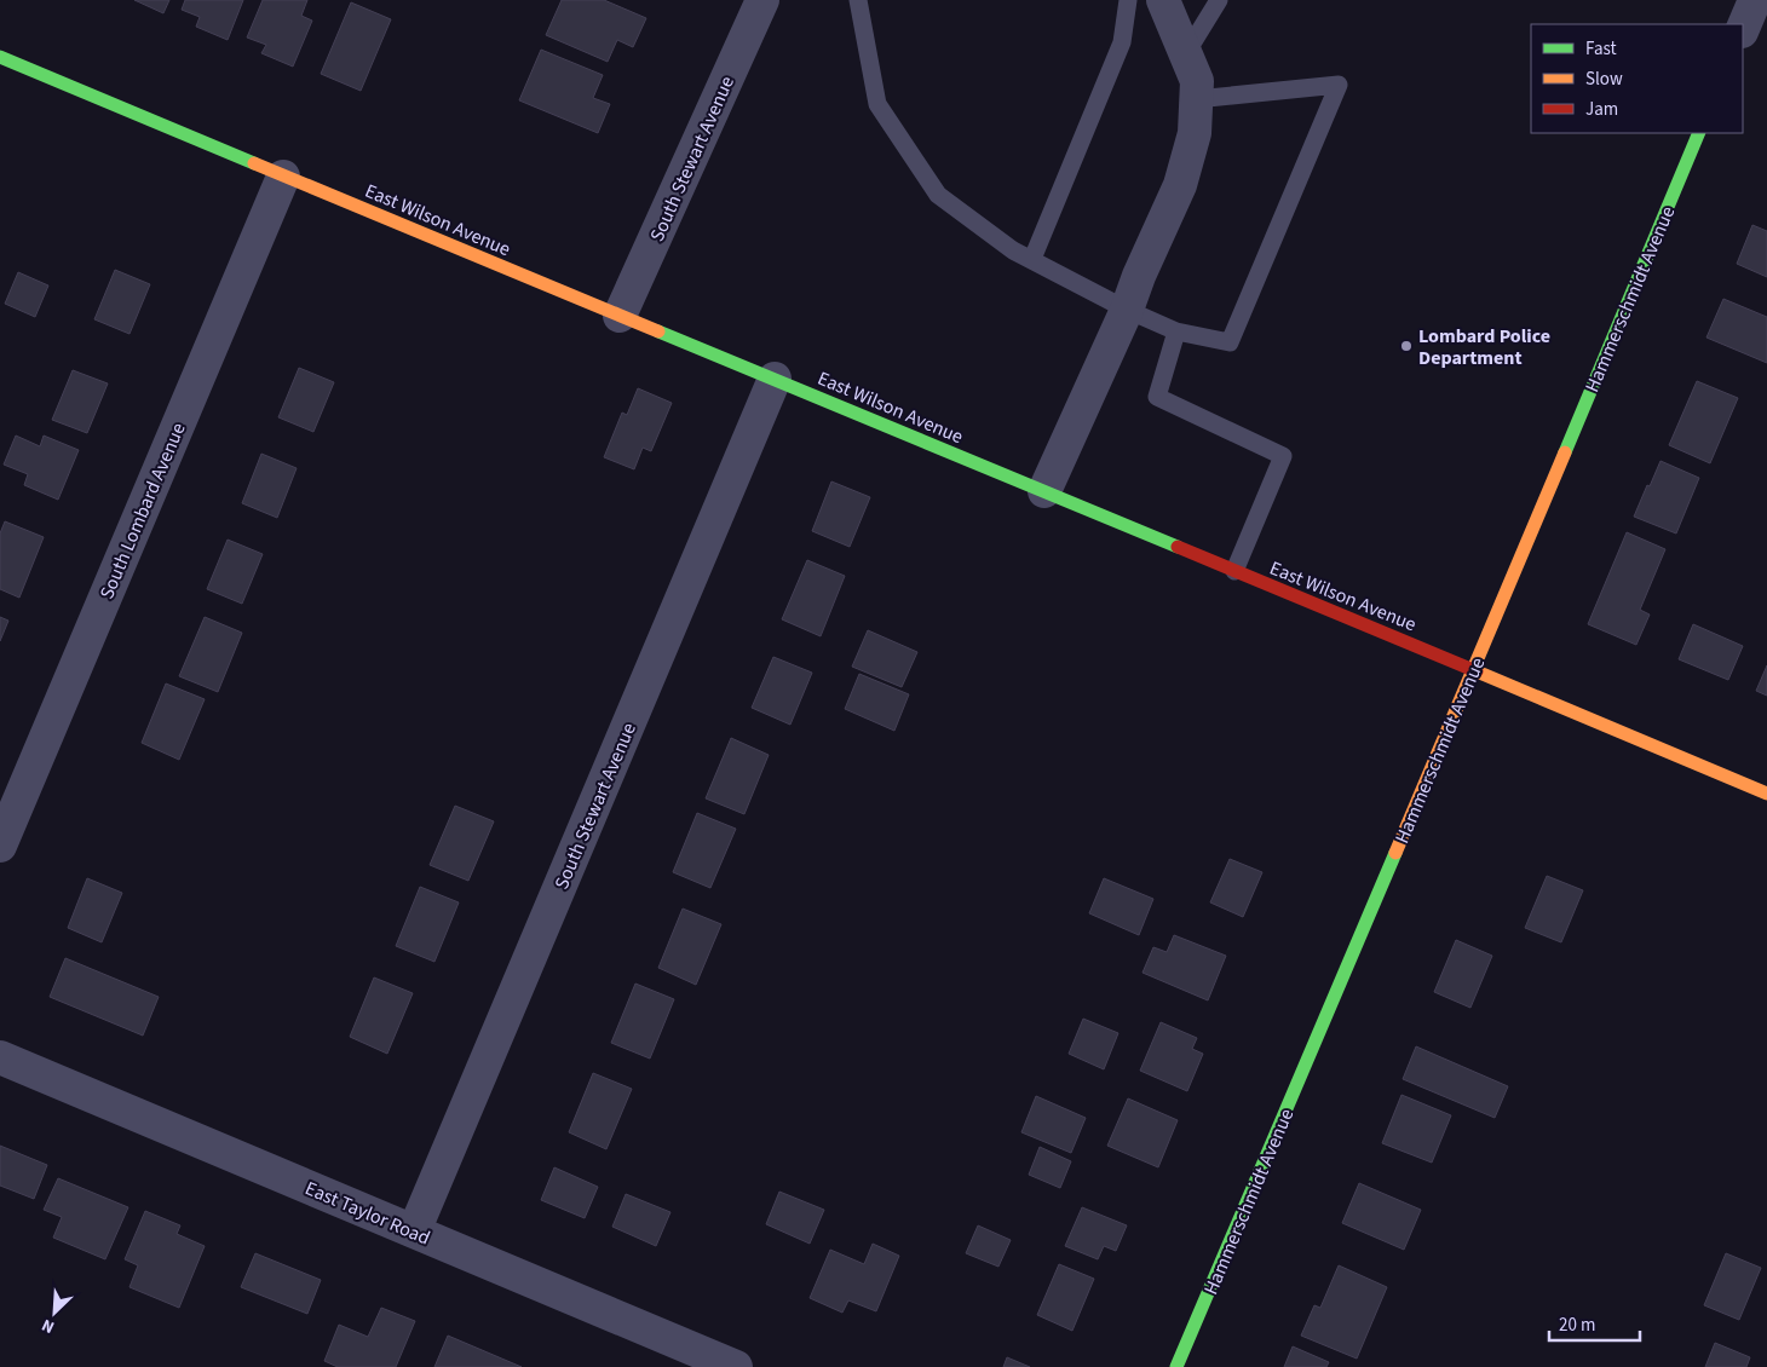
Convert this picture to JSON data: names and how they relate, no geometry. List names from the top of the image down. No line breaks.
{"streets":{"street":["South Stewart Avenue","East Wilson Avenue","Hammerschmidt Avenue","South Lombard Avenue","East Taylor Road"]},"crossings":[["South Stewart Avenue","East Wilson Avenue"],["South Stewart Avenue","East Taylor Road"],["East Wilson Avenue","Hammerschmidt Avenue"],["East Wilson Avenue","South Lombard Avenue"]],"places":["Lombard Police Department"],"legend":["Fast","Slow","Jam"],"scale_bar":"20 m","north":"bottom left"}
